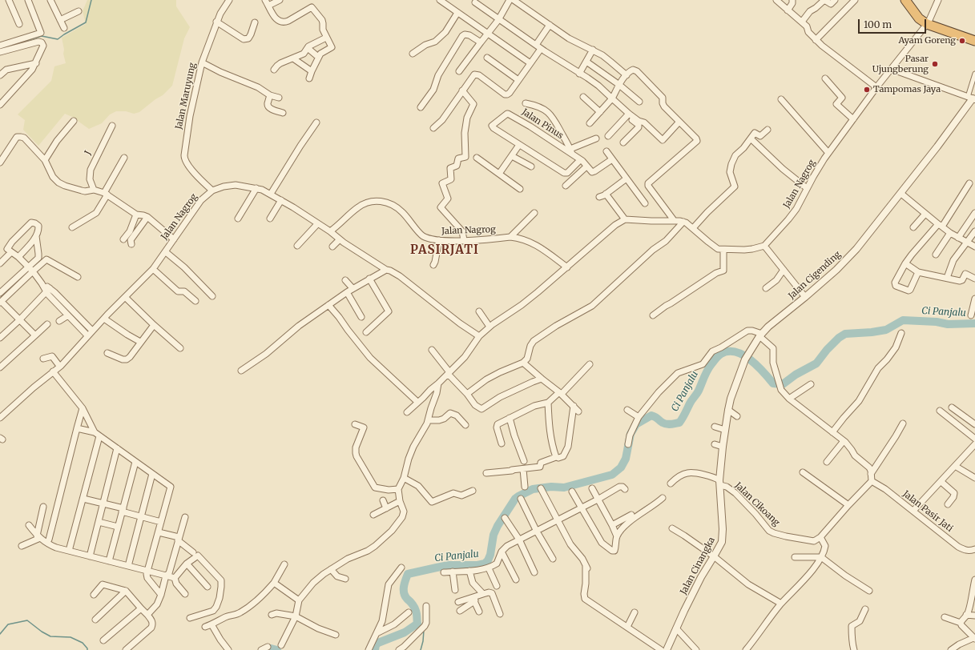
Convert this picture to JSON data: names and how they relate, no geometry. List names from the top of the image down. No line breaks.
{"streets":{"street":["Jalan Maruyung","Jalan Pinus","J","Jalan Nagrog","Jalan Cigending","Jalan Cikoang","Jalan Pasir Jati","Jalan Cinangka"]},"crossings":[["Jalan Maruyung","Jalan Nagrog"],["Jalan Cigending","Jalan Cikoang"],["Jalan Cigending","Jalan Cinangka"],["Jalan Cikoang","Jalan Cinangka"]],"districts":["PASIRJATI"],"water":["Ci Panjalu"],"places":["Ayam Goreng","Pasar Ujungberung","Tampomas Jaya"],"scale_bar":"100 m"}
